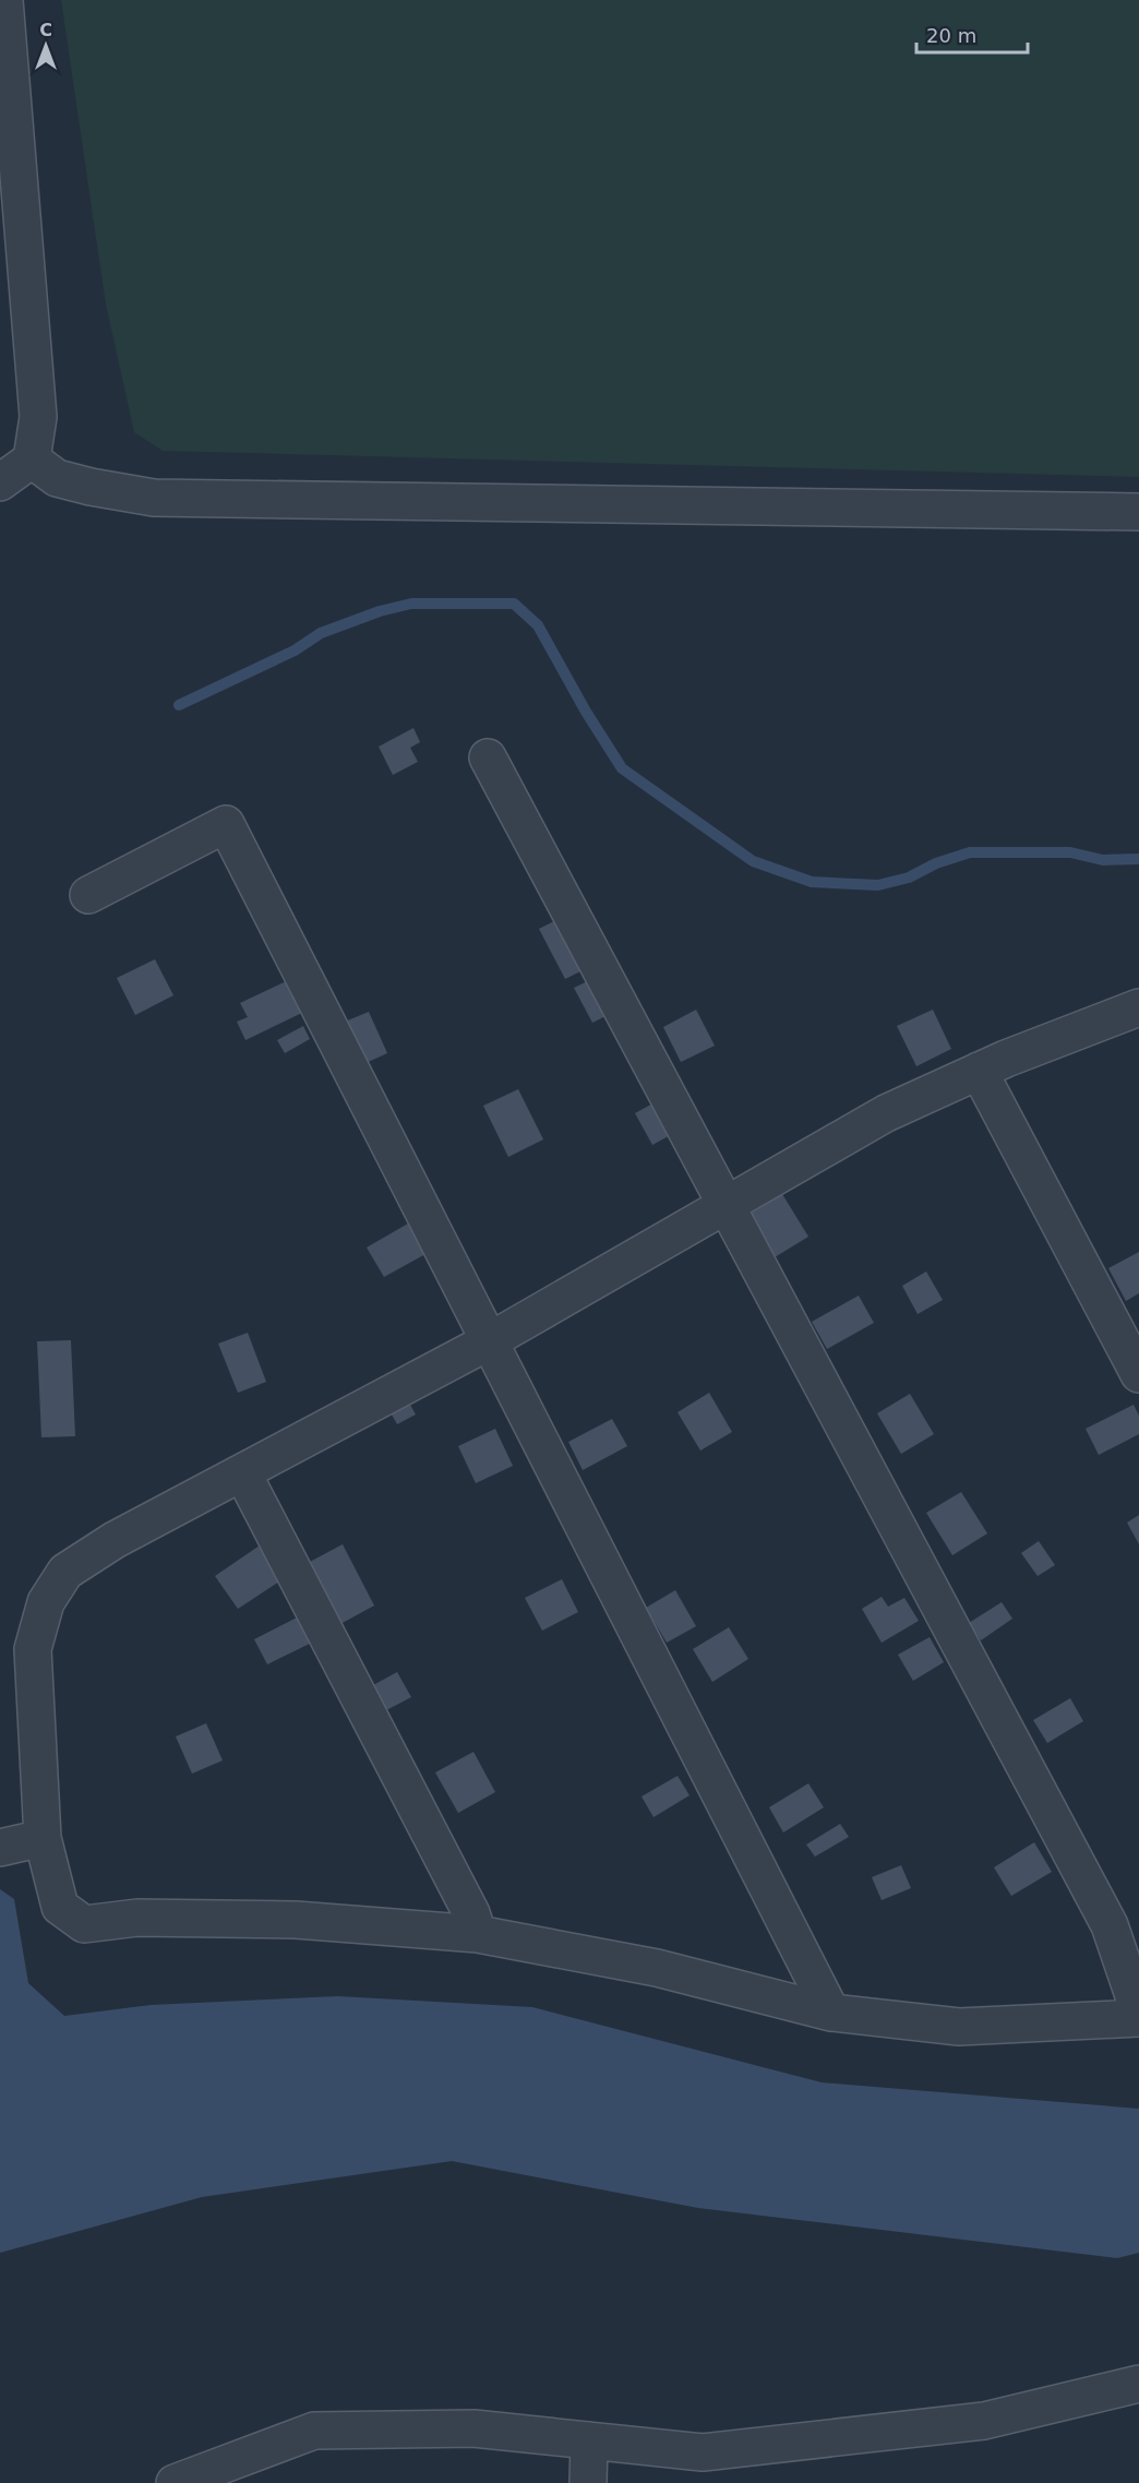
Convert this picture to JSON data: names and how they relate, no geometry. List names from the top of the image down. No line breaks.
{"scale_bar":"20 m","north":"top"}
